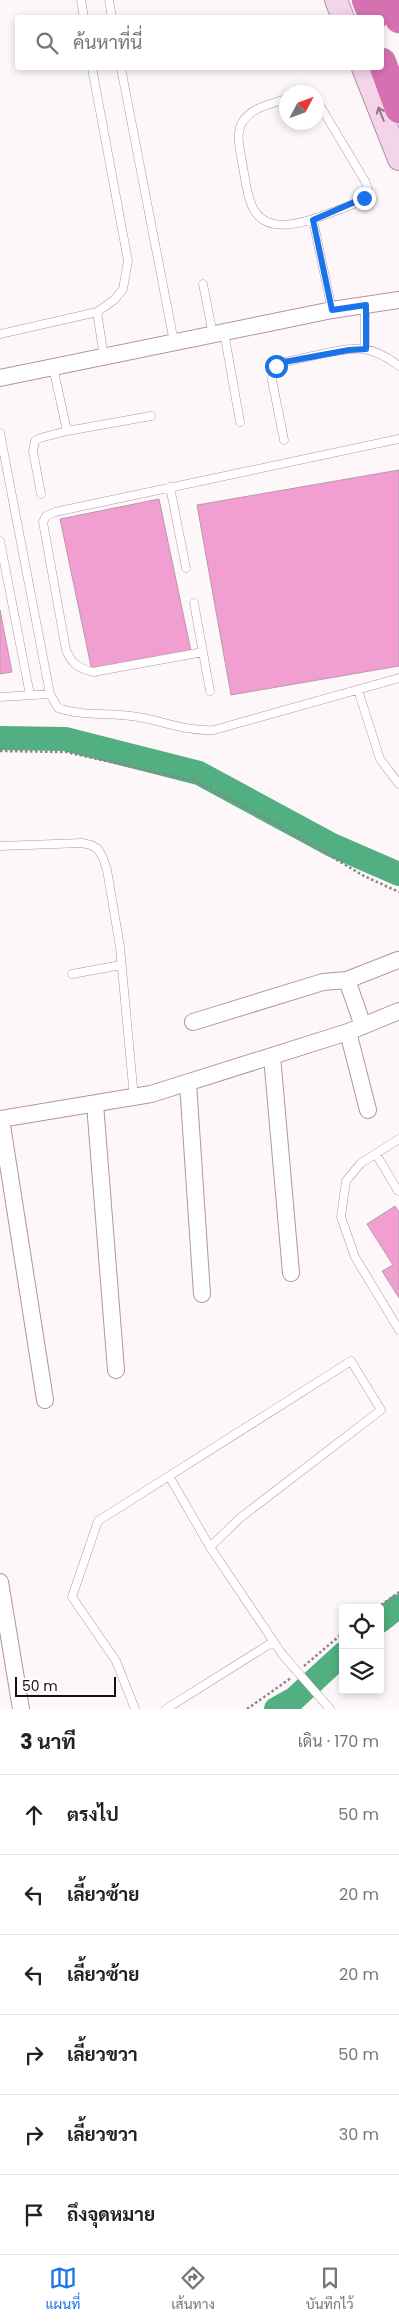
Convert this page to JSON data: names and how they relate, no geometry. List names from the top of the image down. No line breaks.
{"scale_bar":"50 m","north":"top right","page":{"search":"ค้นหาที่นี่","scale":"50 m","heading":["3 นาที","เดิน · 170 m"],"list":[["ตรงไป","50 m"],["เลี้ยวซ้าย","20 m"],["เลี้ยวซ้าย","20 m"],["เลี้ยวขวา","50 m"],["เลี้ยวขวา","30 m"],"ถึงจุดหมาย"],"nav":["แผนที่","เส้นทาง","บันทึกไว้"]}}
